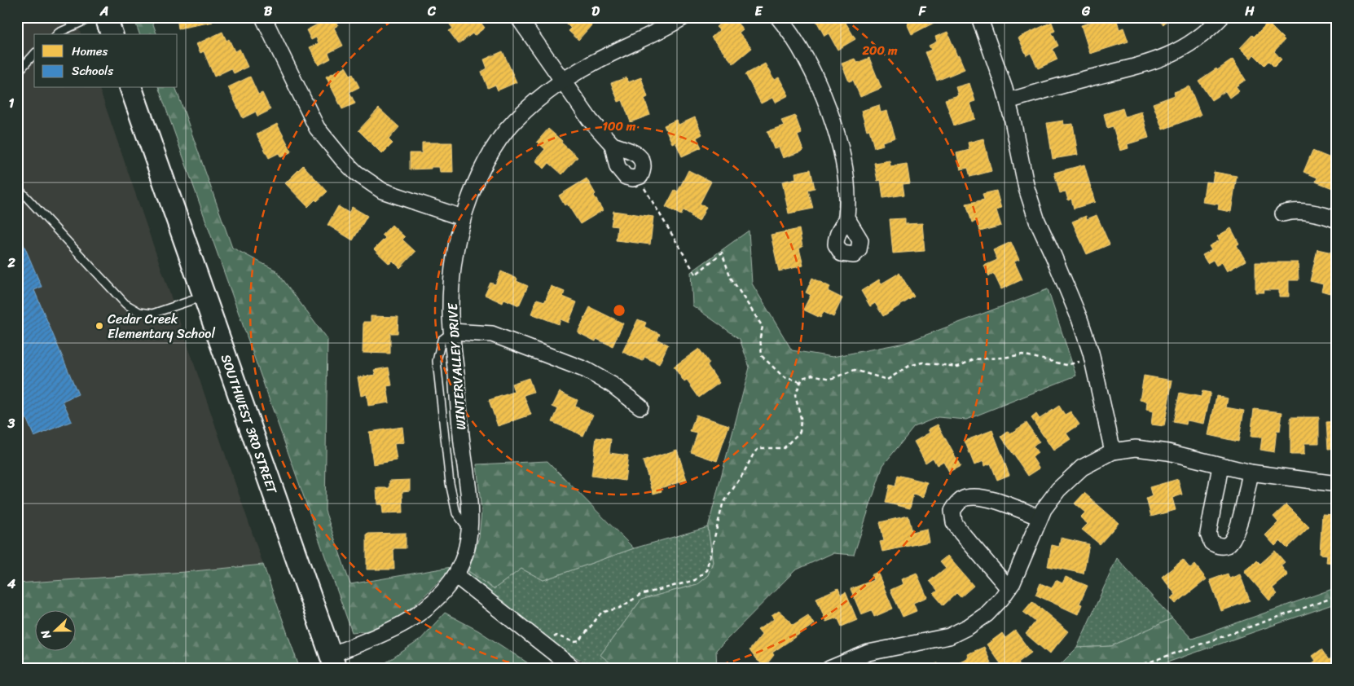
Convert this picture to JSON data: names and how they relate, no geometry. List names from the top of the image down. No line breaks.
{"streets":{"main road":["SOUTHWEST 3RD STREET"],"street":["WINTERVALLEY DRIVE"]},"crossings":[["WINTERVALLEY DRIVE","SOUTHWEST 3RD STREET"]],"places":["Cedar Creek Elementary School"],"legend":["Homes","Schools"],"north":"left","grid":{"columns":["A","B","C","D","E","F","G","H"],"rows":["1","2","3","4"]},"rings":["200 m","100 m"]}
